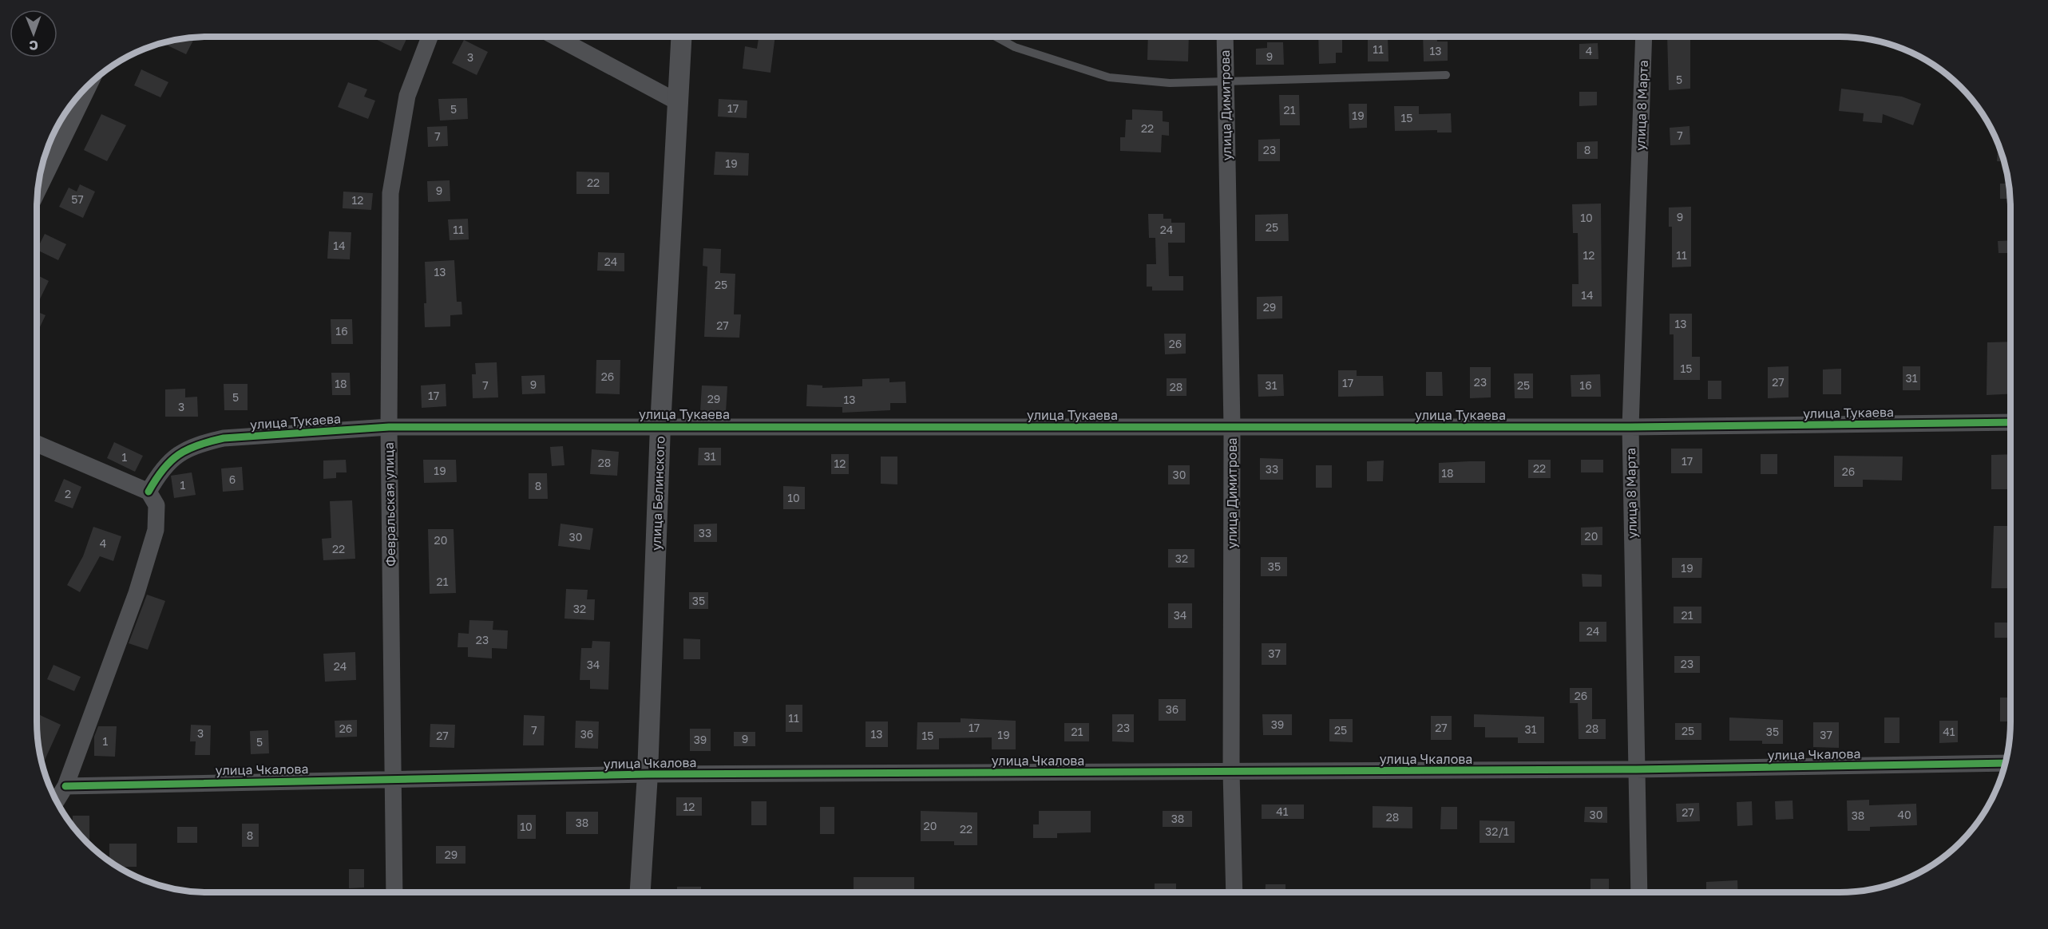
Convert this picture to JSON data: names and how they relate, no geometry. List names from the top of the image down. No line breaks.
{"streets":{"street":["улица Димитрова","улица 8 Марта","улица Тукаева","улица Белинского","Февральская улица","улица Чкалова"]},"crossings":[["улица Димитрова","улица Тукаева"],["улица Димитрова","улица Чкалова"],["улица 8 Марта","улица Тукаева"],["улица 8 Марта","улица Чкалова"],["улица Тукаева","улица Белинского"],["улица Тукаева","Февральская улица"],["улица Белинского","улица Чкалова"],["Февральская улица","улица Чкалова"]],"house_numbers":["11","13","4","9","3","5","17","5","21","19","15","22","7","7","23","8","19","22","9","57","12","9","10","25","11","24","14","12","11","24","13","25","14","29","13","27","16","26","15","26","31","23","27","17","18","9","7","31","25","16","28","17","5","29","13","3","31","1","17","28","12","22","33","19","26","18","30","6","1","8","2","10","33","20","30","20","4","22","32","35","19","21","35","32","34","21","24","23","37","23","34","24","26","36","11","39","17","23","27","26","28","31","7","25","25","21","35","41","3","36","13","19","37","27","15","9","39","1","5","12","41","27","30","40","38","28","38","38","20","10","22","32/1","8","29"],"north":"bottom"}
